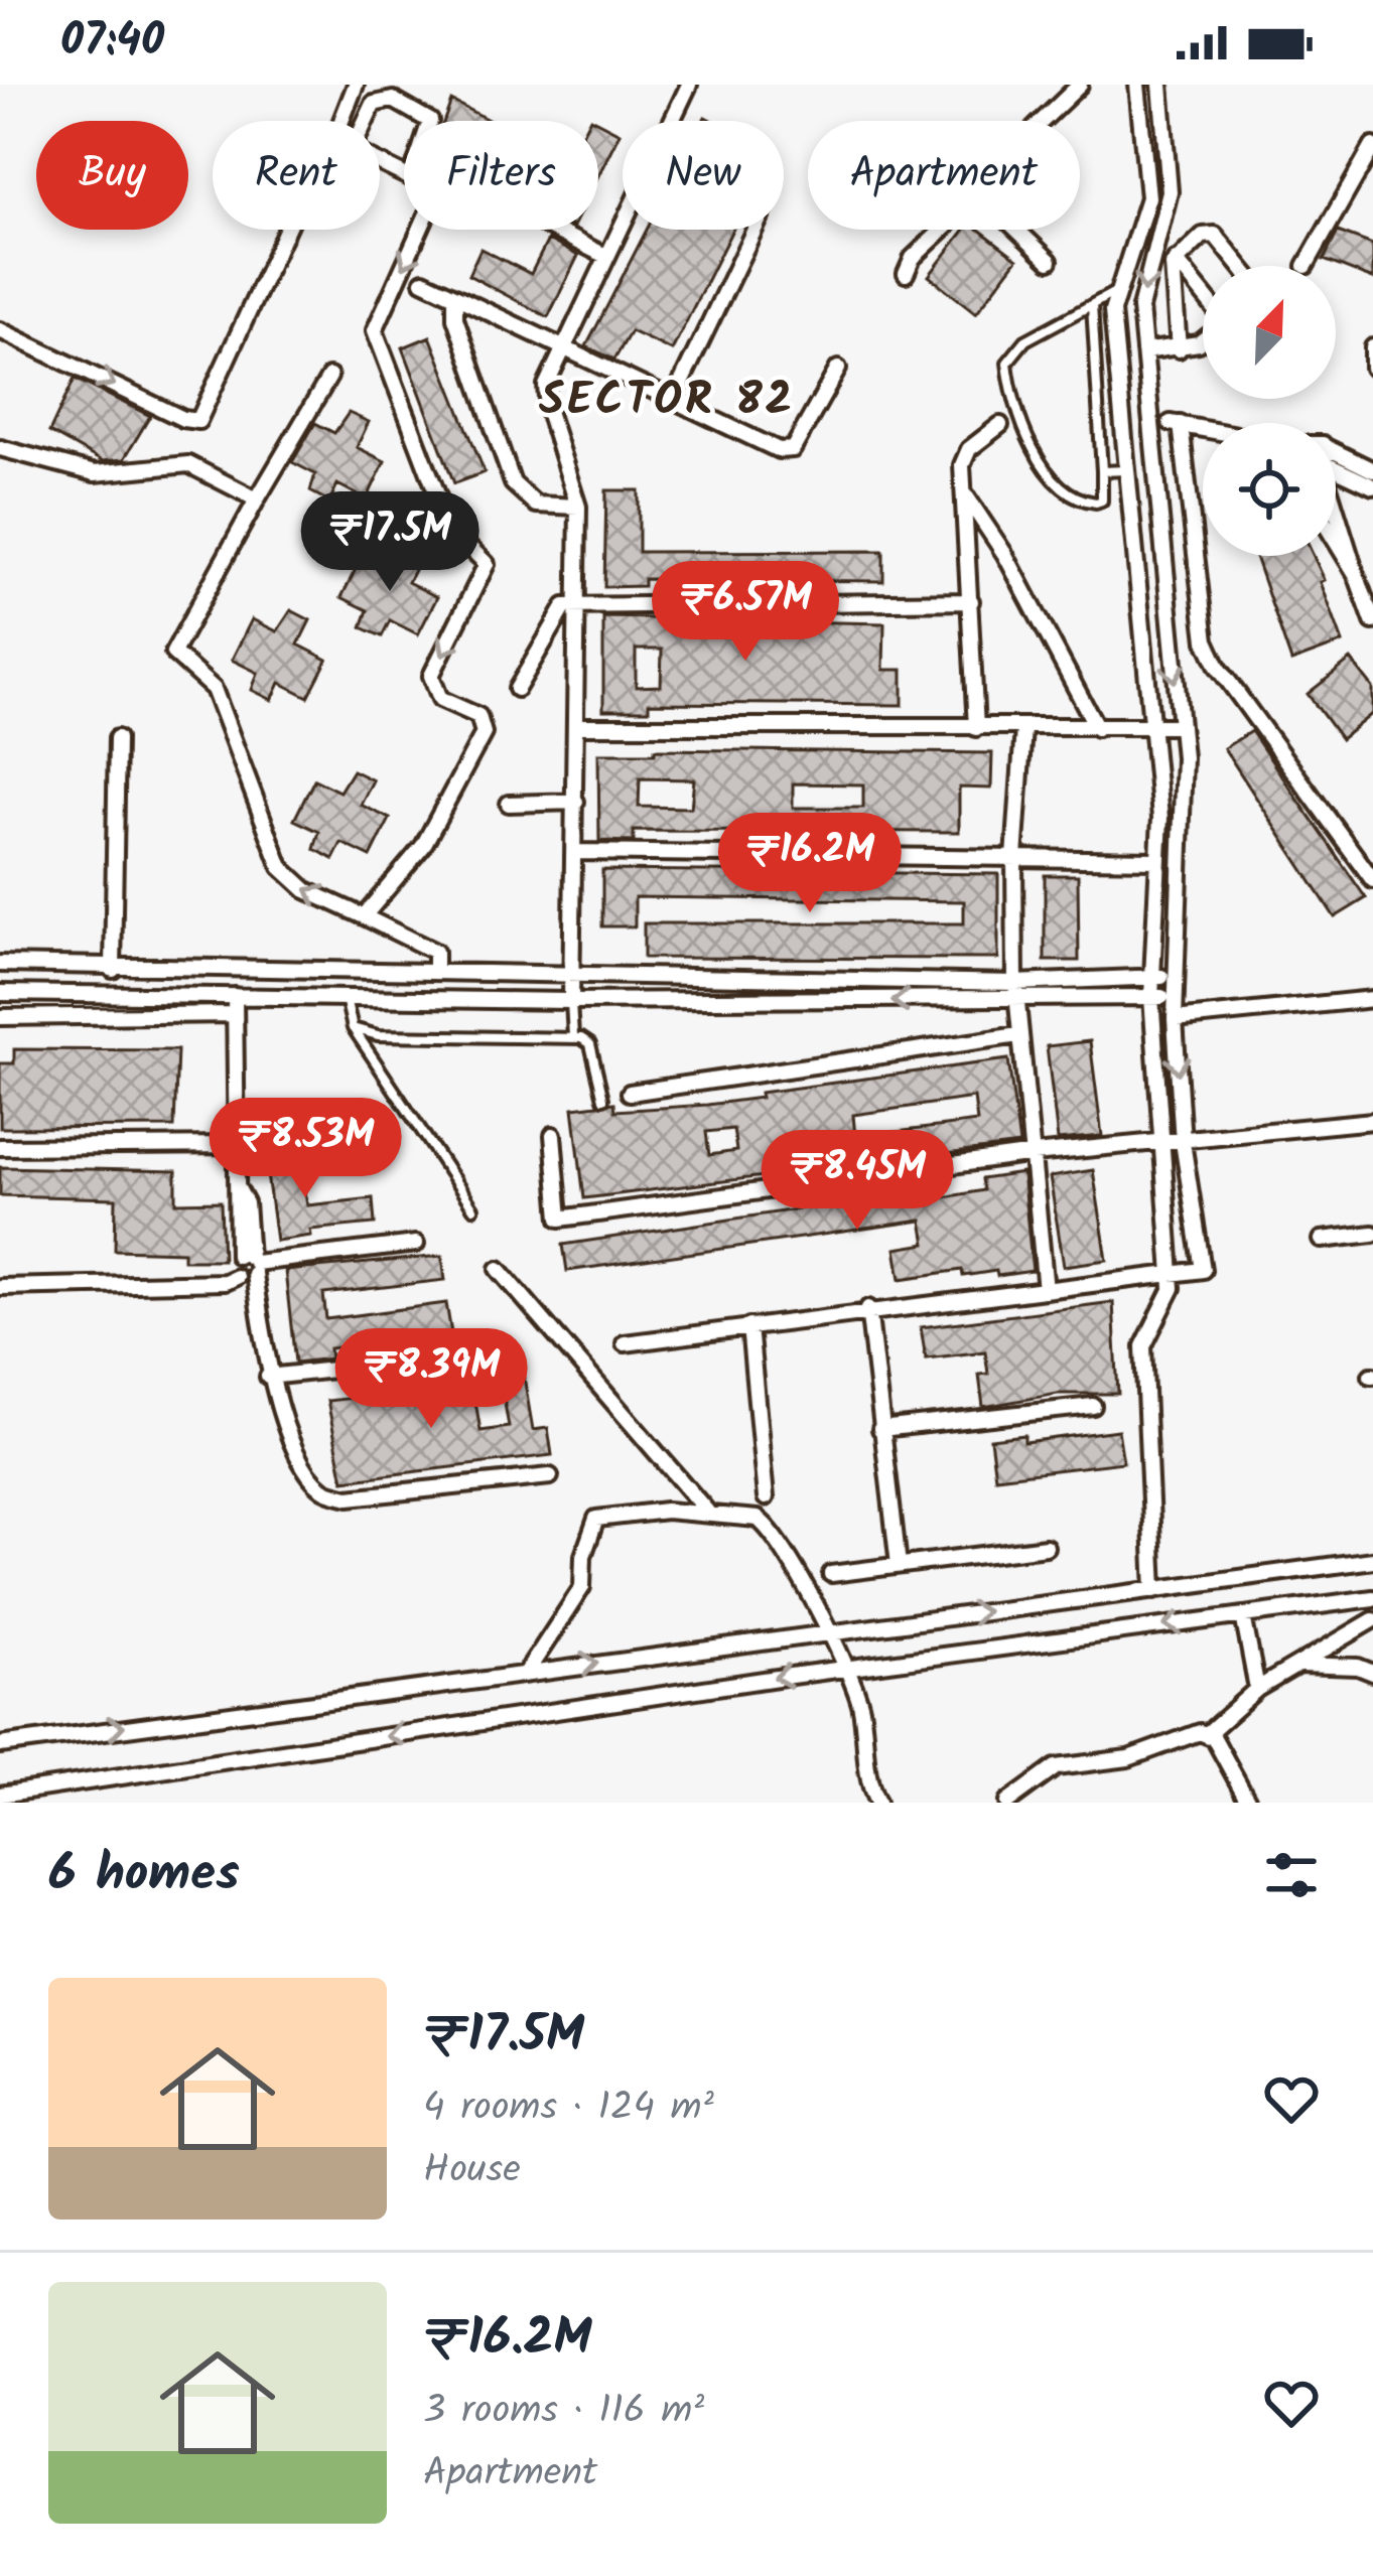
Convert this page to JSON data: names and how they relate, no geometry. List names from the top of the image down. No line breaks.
{"districts":["SECTOR 82"],"north":"top right","page":{"status":"07:40","chip":["Buy","Rent","Filters","New","Apartment"],"price":["₹17.5M","₹6.57M","₹16.2M","₹8.53M","₹8.45M","₹8.39M"],"heading":"6 homes","list":[{"name":"₹17.5M","note":"4 rooms · 124 m² · House"},{"name":"₹16.2M","note":"3 rooms · 116 m² · Apartment"}]}}
